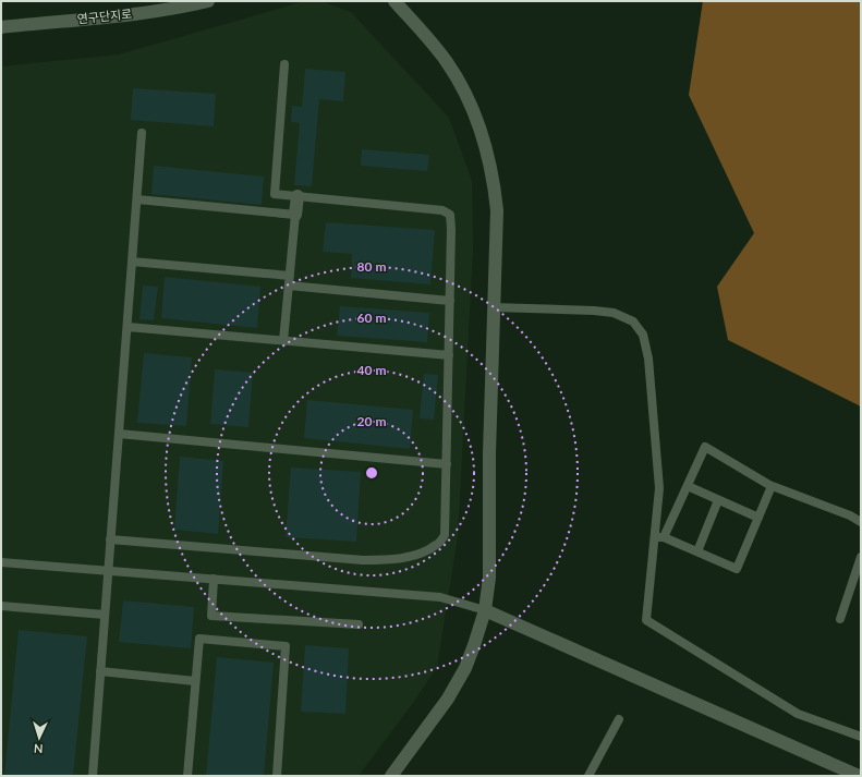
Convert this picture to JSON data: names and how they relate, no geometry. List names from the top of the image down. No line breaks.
{"streets":{"street":["연구단지로"]},"north":"bottom","rings":["80 m","60 m","40 m","20 m"]}
